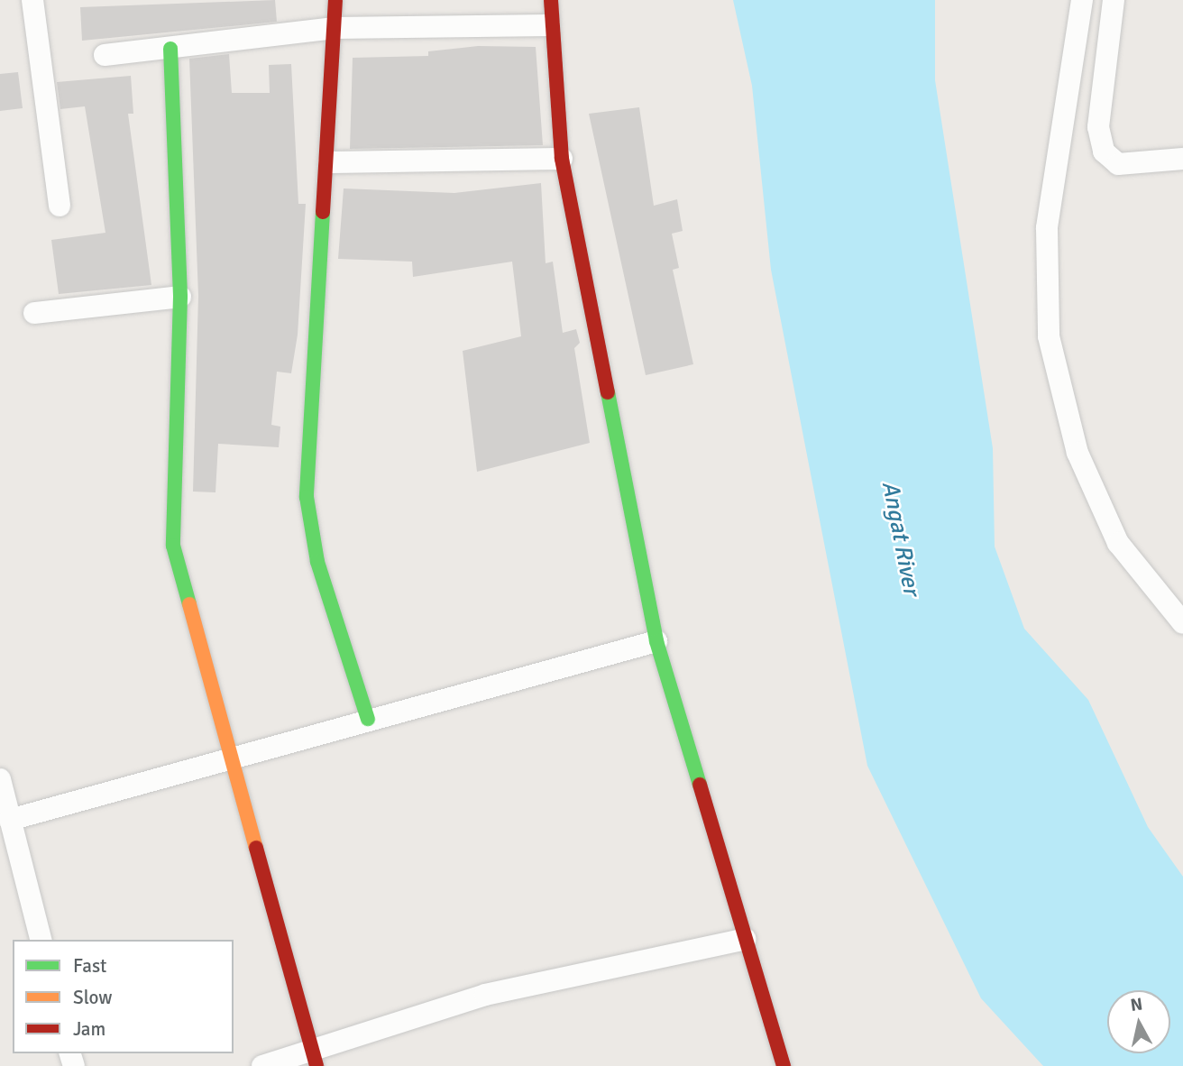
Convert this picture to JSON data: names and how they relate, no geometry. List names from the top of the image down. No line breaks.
{"water":["Angat River"],"legend":["Fast","Slow","Jam"],"north":"top"}
